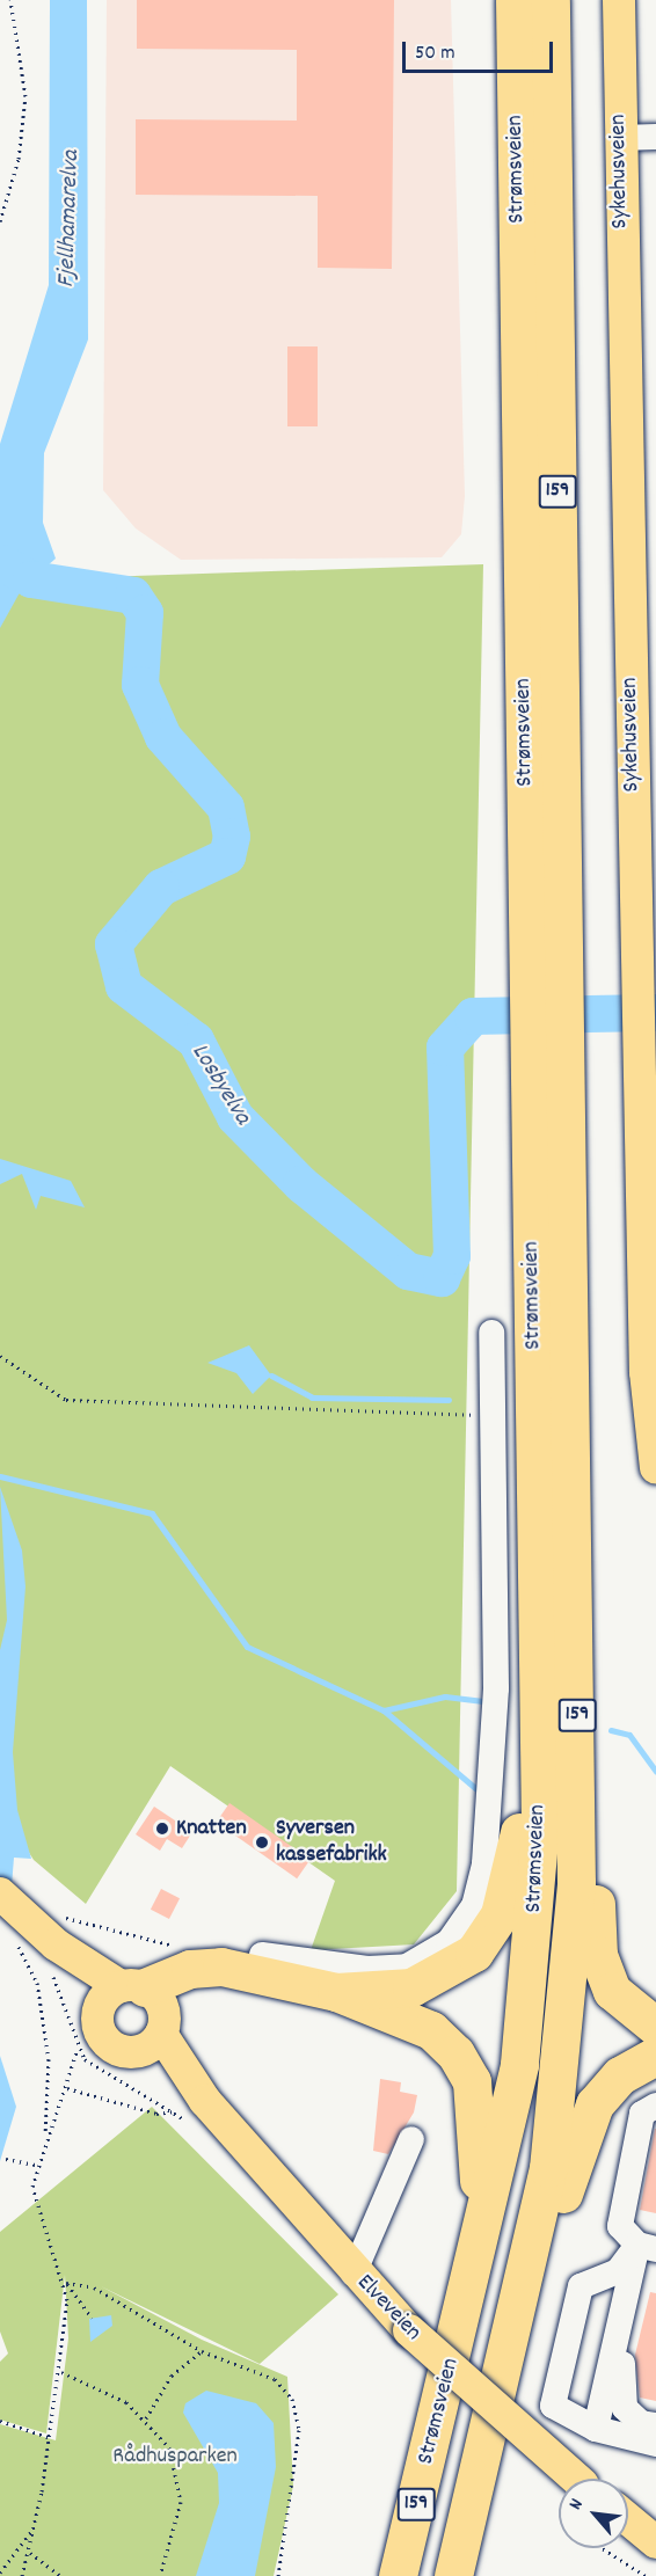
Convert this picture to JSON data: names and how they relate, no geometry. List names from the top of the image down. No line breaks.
{"streets":{"highway":["Strømsveien","159"],"main road":["Sykehusveien","Elveveien"]},"water":["Fjellhamarelva","Losbyelva"],"parks":["Rådhusparken"],"places":["Knatten","Syversen kassefabrikk"],"scale_bar":"50 m","north":"top left"}
